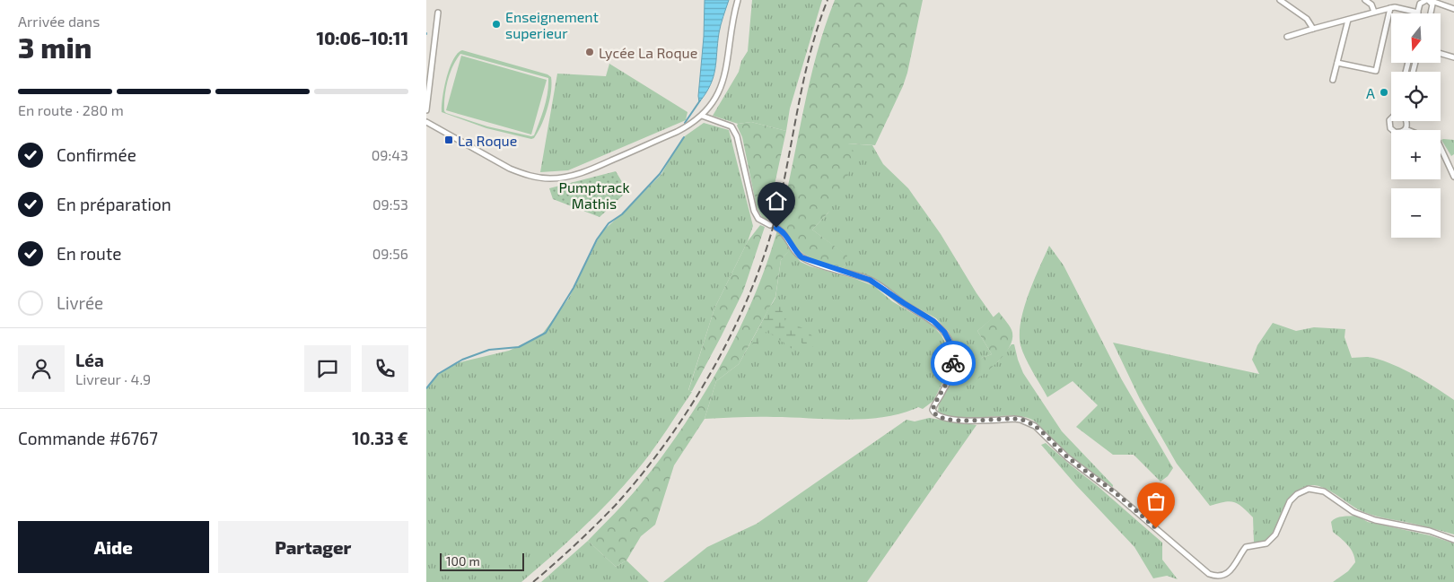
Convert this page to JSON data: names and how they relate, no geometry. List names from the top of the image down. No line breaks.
{"parks":["Pumptrack Mathis"],"places":{"other":["Enseignement superieur","Lycée La Roque","A"],"transit":["La Roque"]},"scale_bar":"100 m","north":"bottom","page":{"heading":["3 min","Arrivée dans","10:06–10:11"],"panel":["Léa","Livreur · 4.9","Commande #6767","10.33 €"],"map_buttons":["+","−"],"bar":"En route · 280 m","list":[["Confirmée","09:43"],["En préparation","09:53"],["En route","09:56"],"Livrée"],"buttons":["Aide","Partager"],"scale":"100 m"}}
